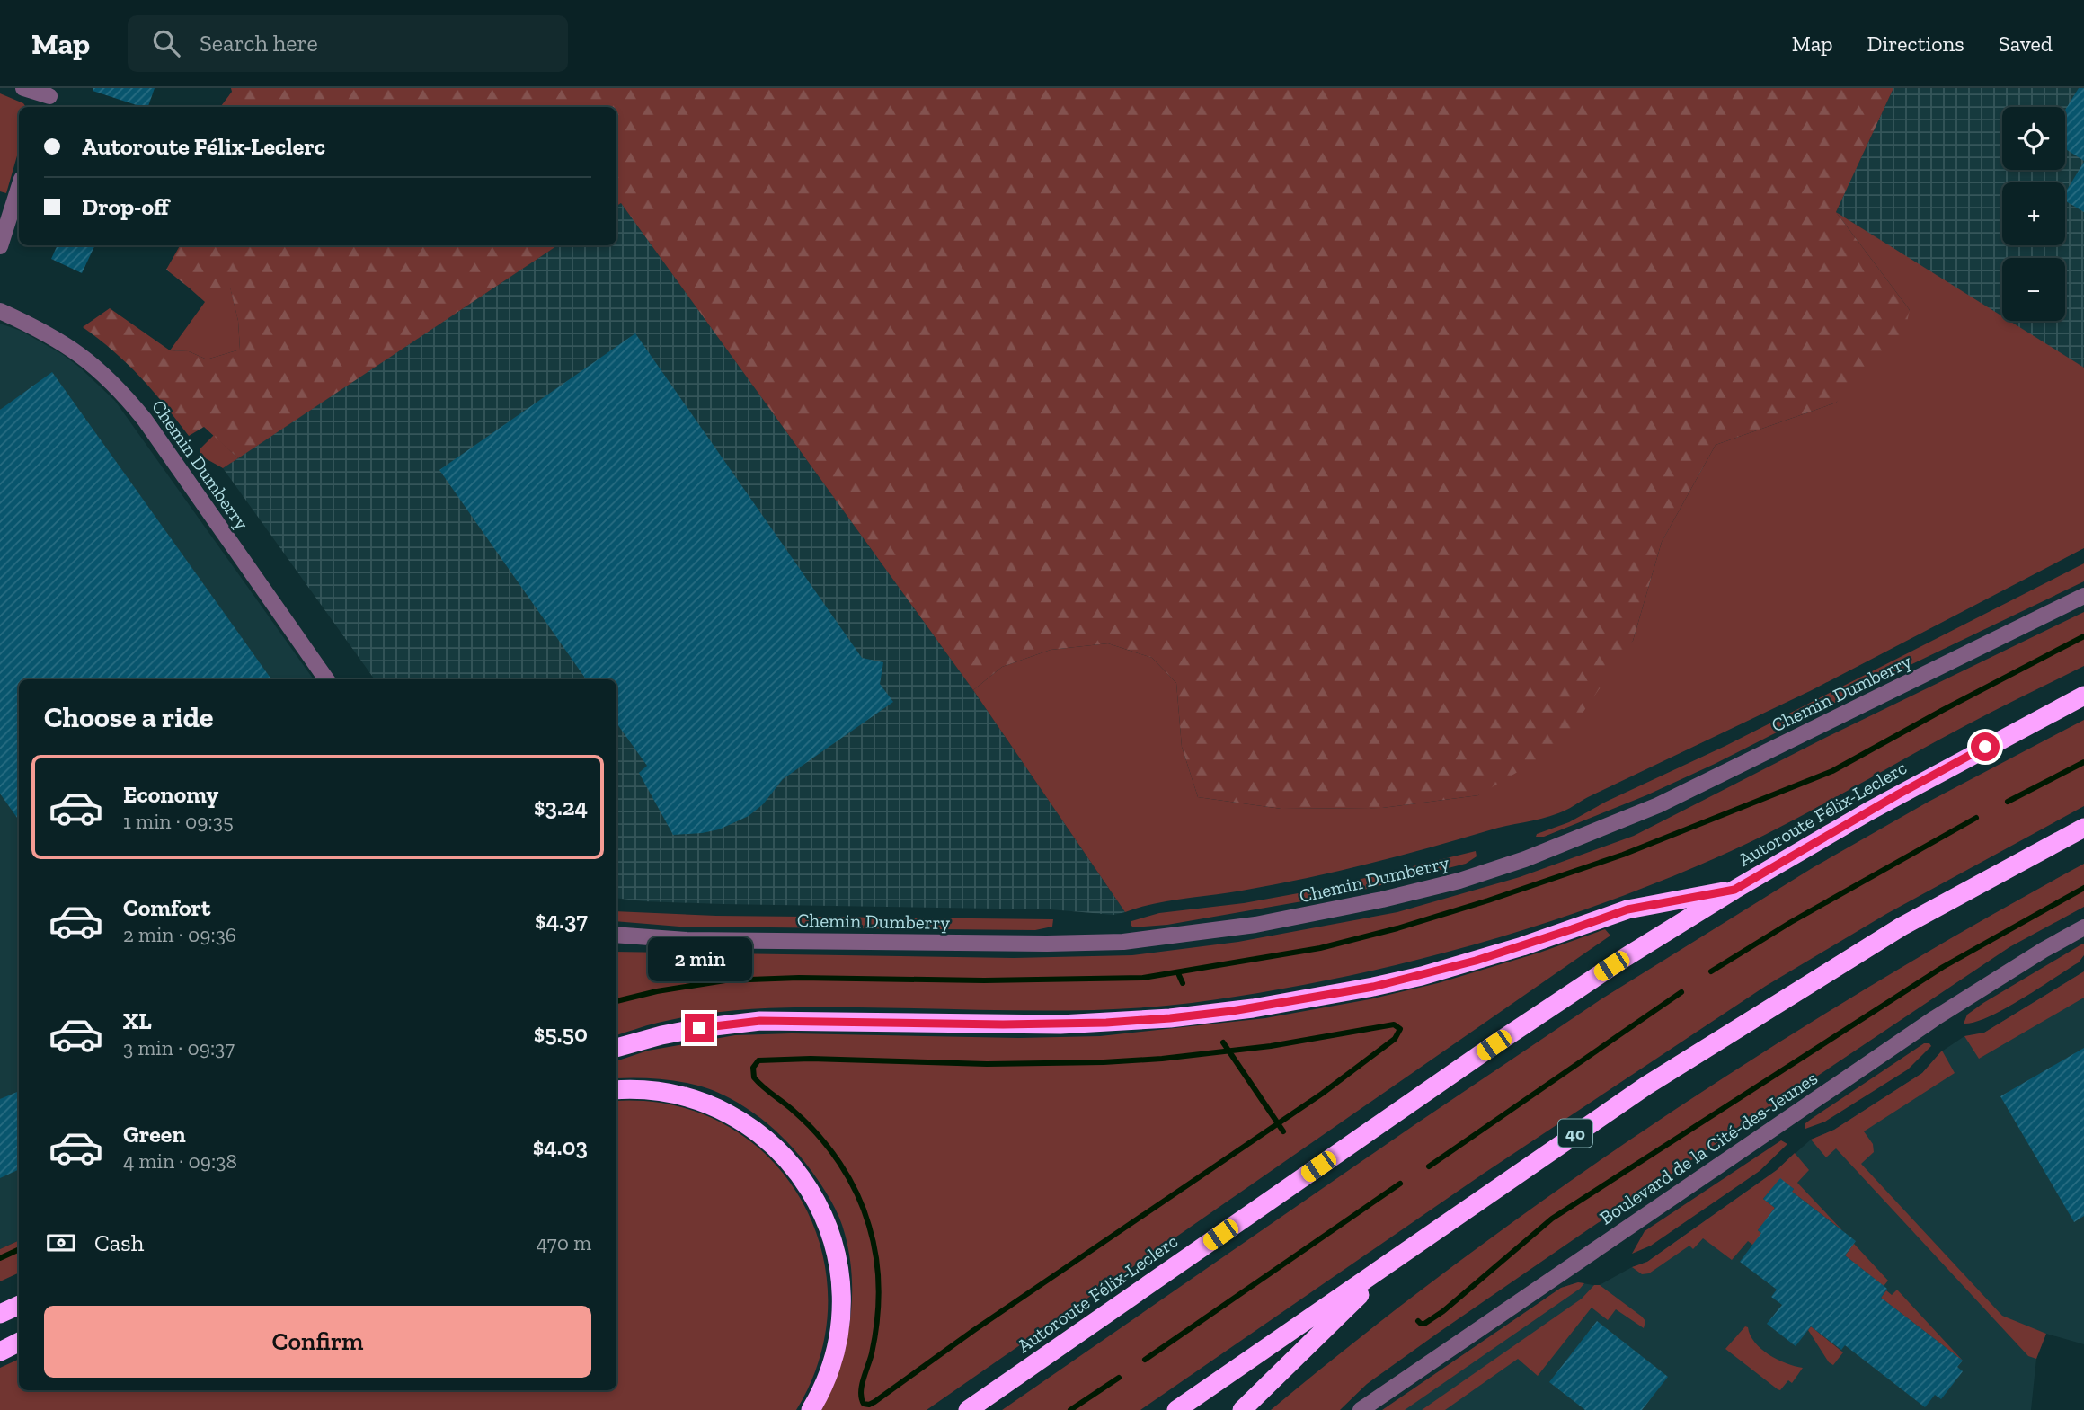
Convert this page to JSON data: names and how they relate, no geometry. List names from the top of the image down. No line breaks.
{"streets":{"highway":["Autoroute Félix-Leclerc","40"],"street":["Chemin Dumberry","Boulevard de la Cité-des-Jeunes"]},"page":{"header":"Map","search":"Search here","nav":["Map","Directions","Saved"],"map_buttons":["+","−"],"banner":["Autoroute Félix-Leclerc","Drop-off"],"heading":"Choose a ride","list":[{"name":"Economy","note":"1 min · 09:35","value":"$3.24"},{"name":"Comfort","note":"2 min · 09:36","value":"$4.37"},{"name":"XL","note":"3 min · 09:37","value":"$5.50"},{"name":"Green","note":"4 min · 09:38","value":"$4.03"}],"bubble":"2 min","pay":["Cash","470 m"],"buttons":"Confirm"}}
